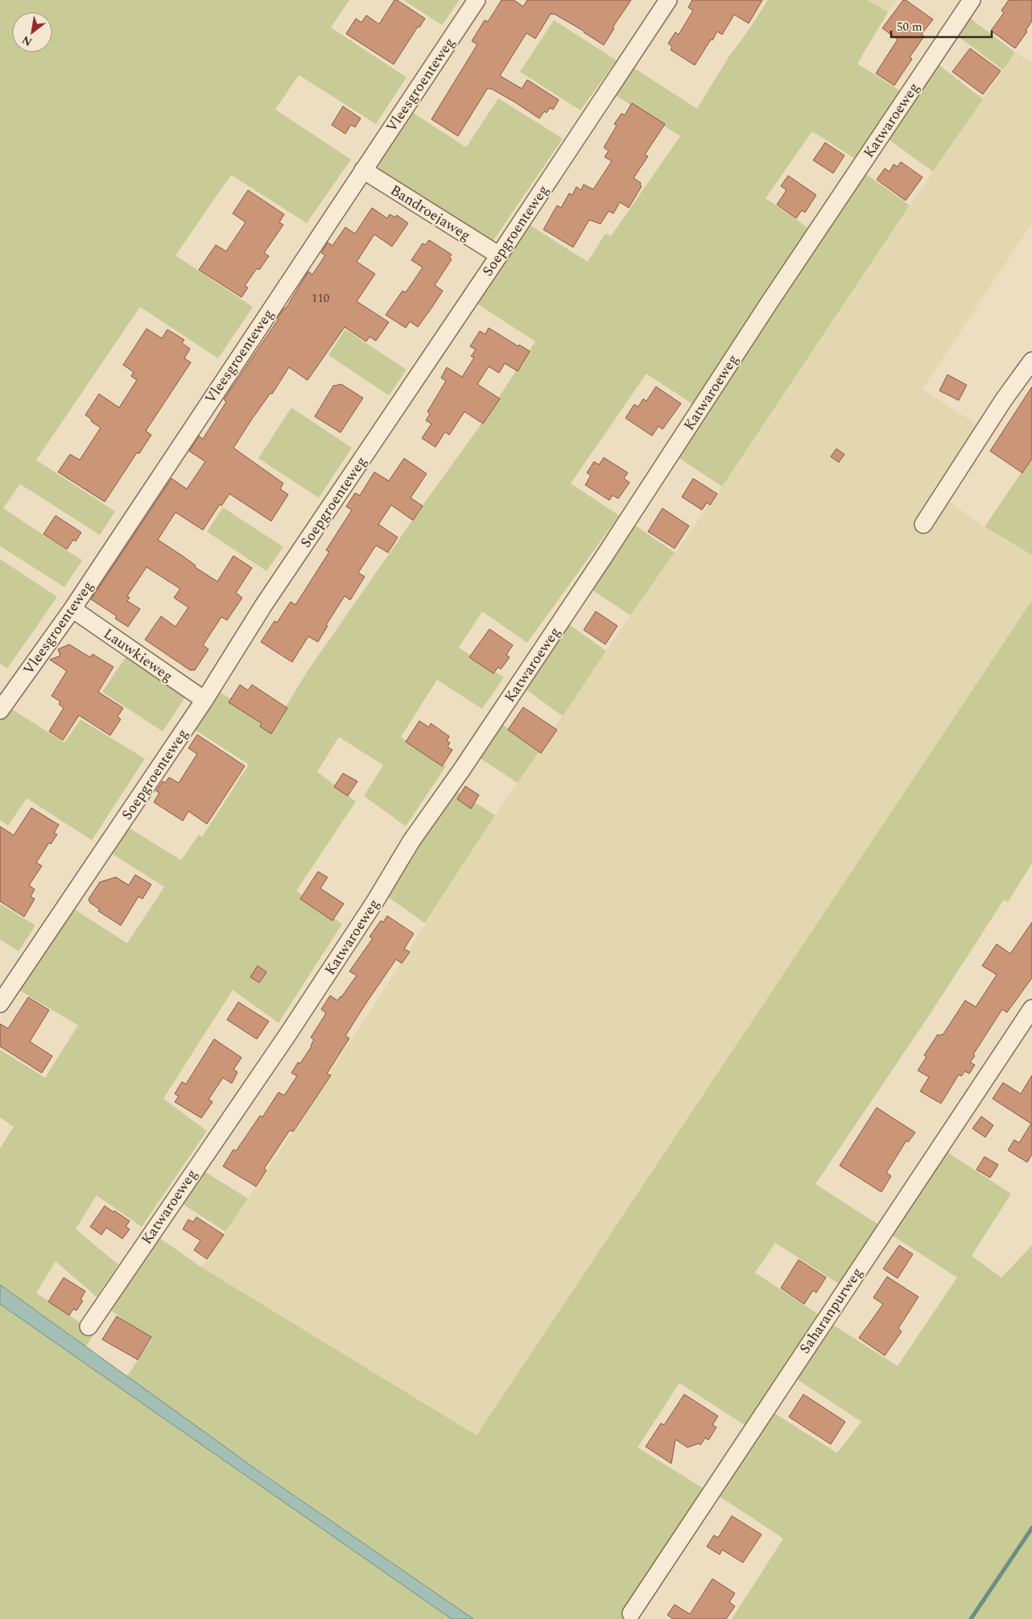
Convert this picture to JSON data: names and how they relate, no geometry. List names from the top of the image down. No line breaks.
{"streets":{"street":["Vleesgroenteweg","Katwaroeweg","Bandroejaweg","Soepgroenteweg","Lauwkieweg","Saharanpurweg"]},"crossings":[["Vleesgroenteweg","Bandroejaweg"],["Vleesgroenteweg","Lauwkieweg"],["Bandroejaweg","Soepgroenteweg"],["Soepgroenteweg","Lauwkieweg"]],"house_numbers":["110"],"scale_bar":"50 m","north":"bottom left"}
